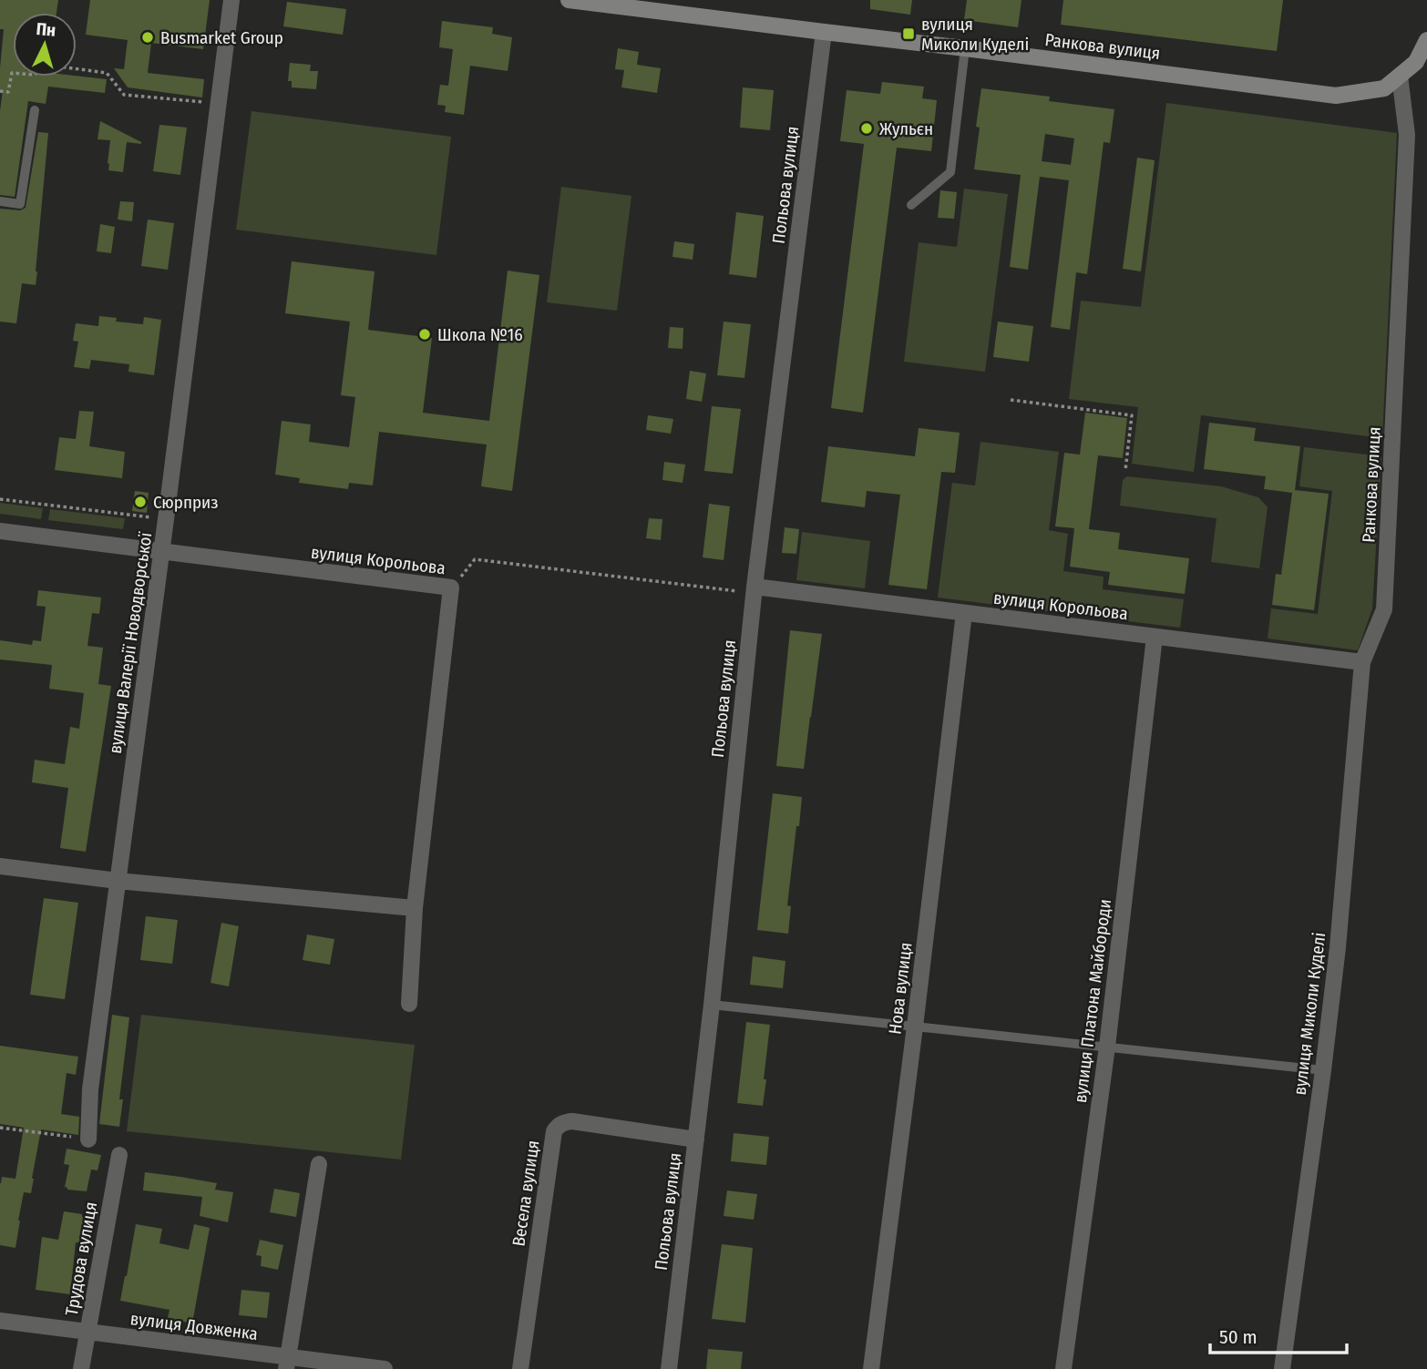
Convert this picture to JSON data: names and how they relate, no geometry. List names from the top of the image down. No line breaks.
{"streets":{"street":["Ранкова вулиця","Польова вулиця","вулиця Корольова","вулиця Валерії Новодворської","Нова вулиця","вулиця Платона Майбороди","вулиця Миколи Куделі","Весела вулиця","Трудова вулиця","вулиця Довженка"]},"crossings":[["Ранкова вулиця","Польова вулиця"],["Ранкова вулиця","вулиця Корольова"],["Ранкова вулиця","вулиця Миколи Куделі"],["Польова вулиця","вулиця Корольова"],["Польова вулиця","Весела вулиця"],["вулиця Корольова","вулиця Валерії Новодворської"],["вулиця Корольова","Нова вулиця"],["вулиця Корольова","вулиця Платона Майбороди"],["вулиця Корольова","вулиця Миколи Куделі"],["Трудова вулиця","вулиця Довженка"]],"places":{"transit":["вулиця Миколи Куделі"],"other":["Busmarket Group","Жульєн","Школа №16","Сюрприз"]},"scale_bar":"50 m","north":"top"}
